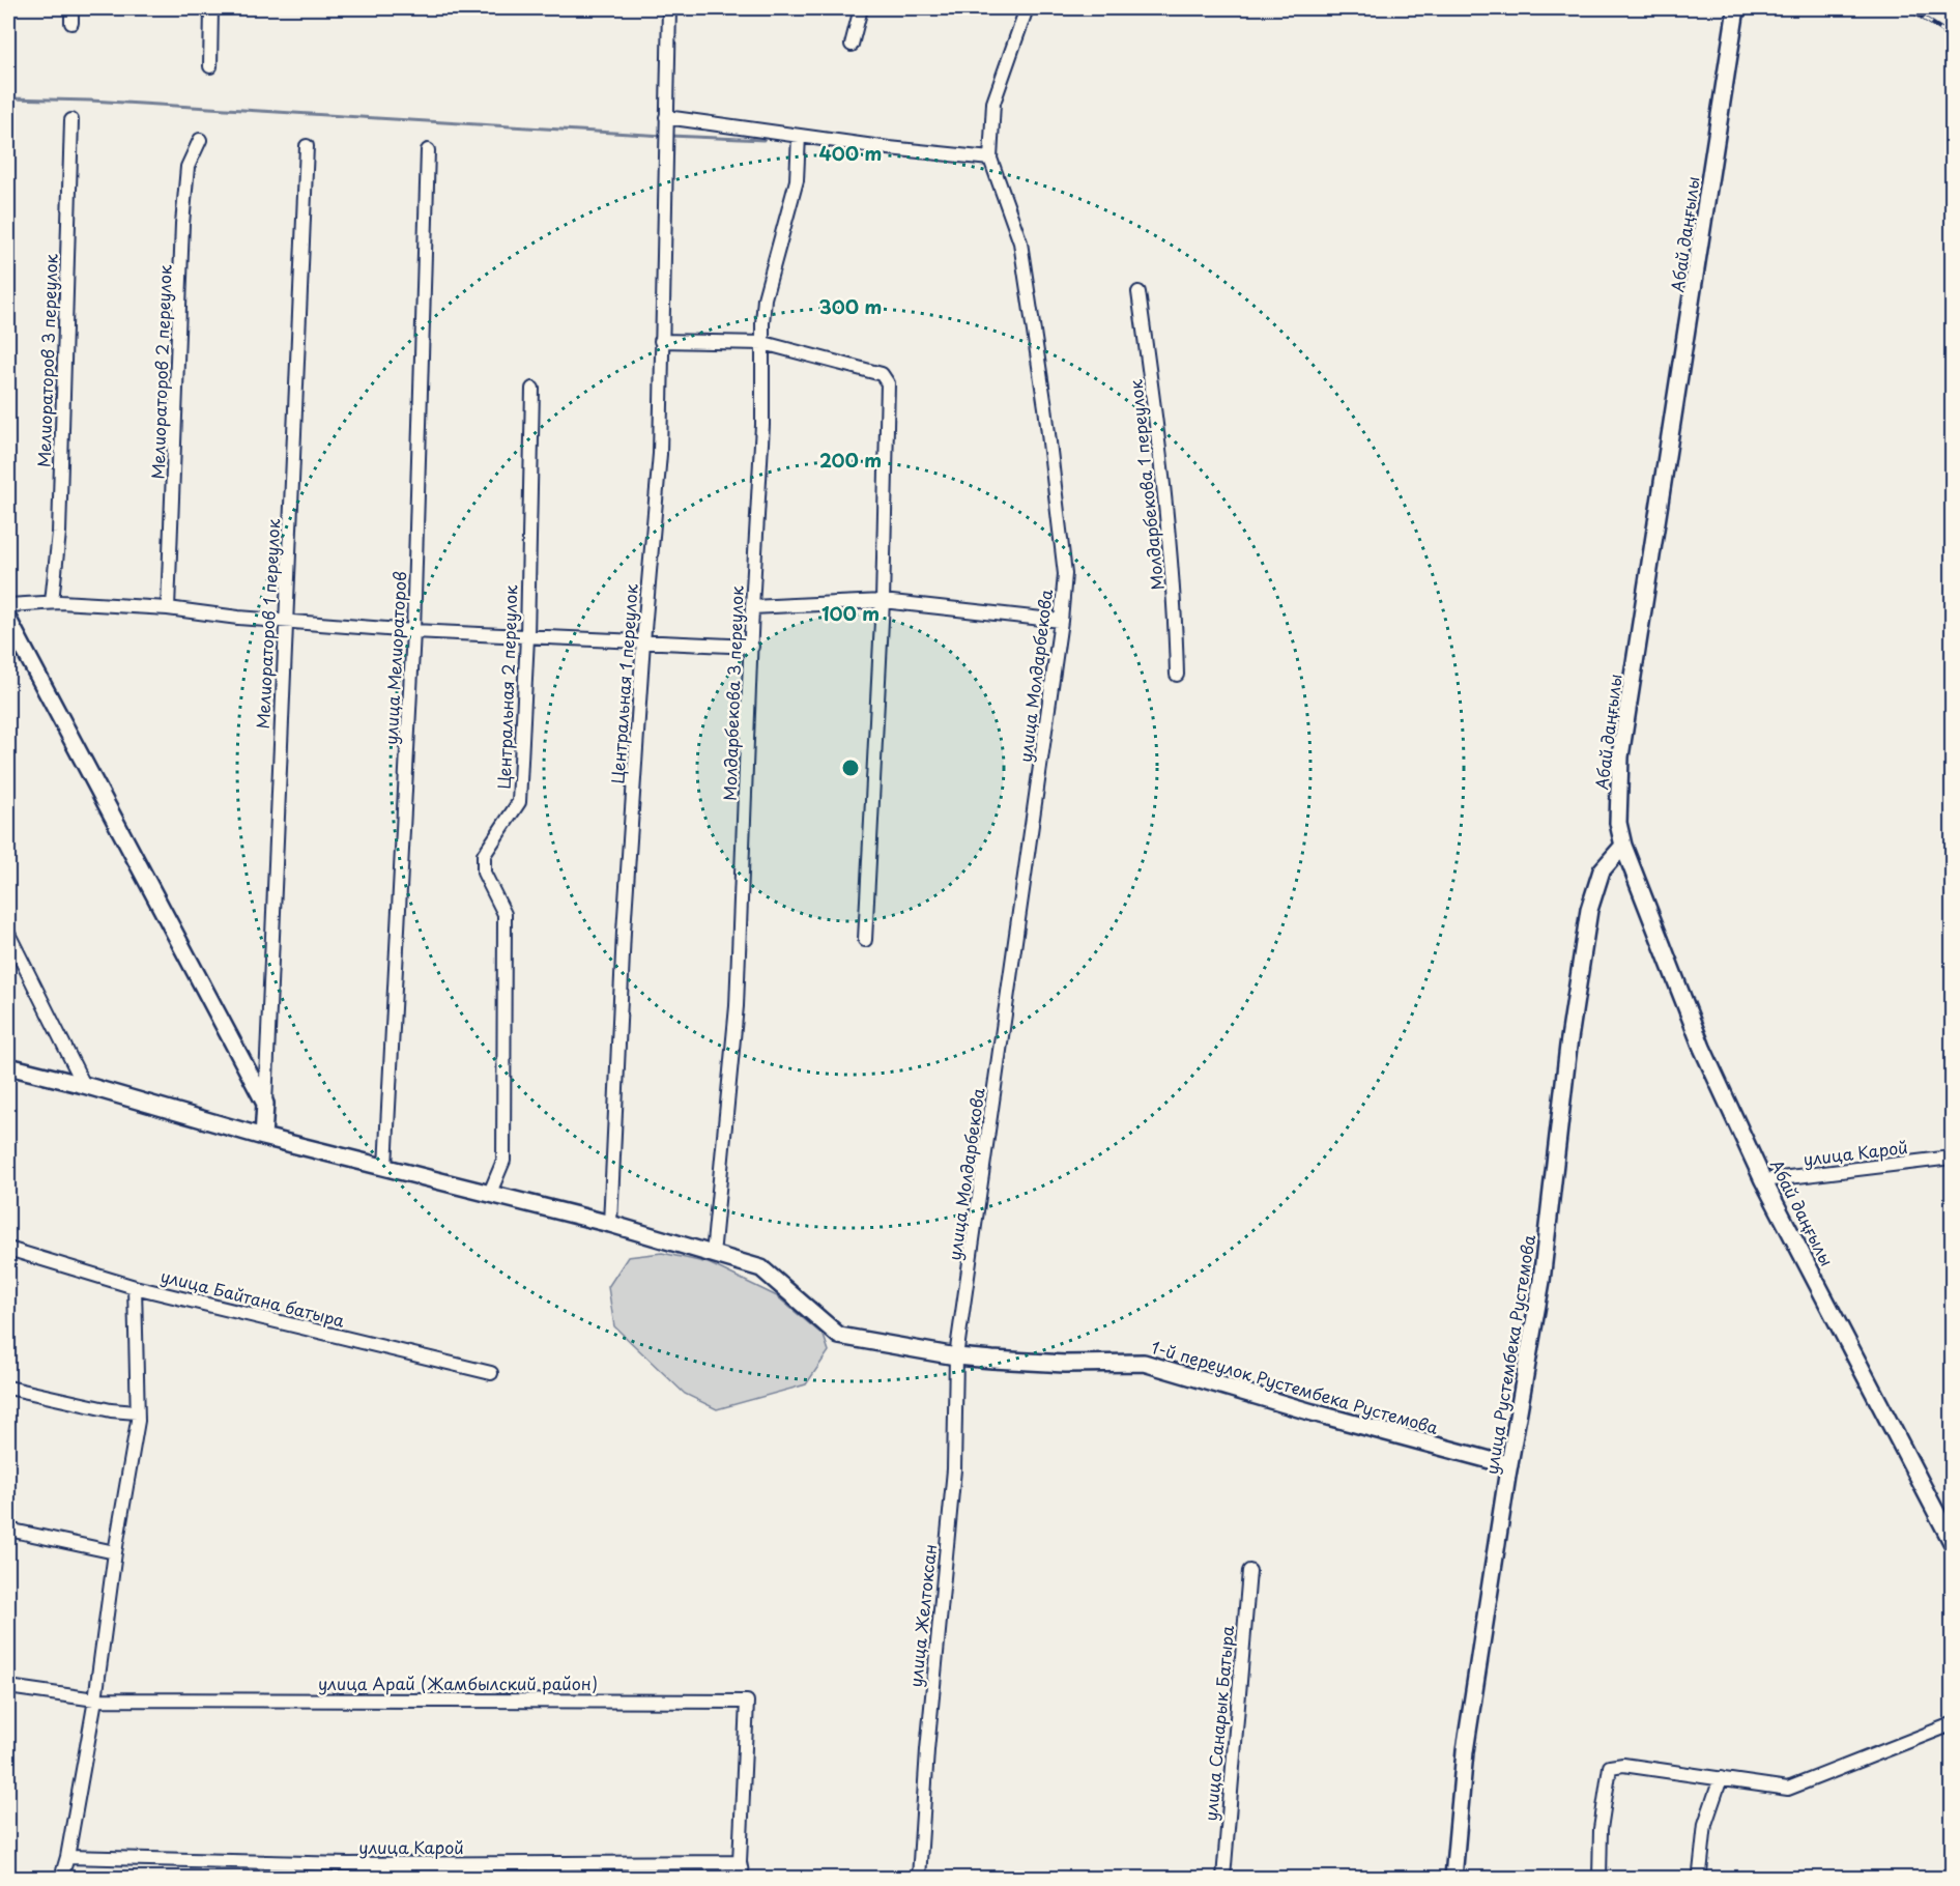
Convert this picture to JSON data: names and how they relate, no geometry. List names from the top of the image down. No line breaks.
{"streets":{"street":["Абай даңғылы","Мелиораторов 3 переулок","Мелиораторов 2 переулок","Молдарбекова 1 переулок","Мелиораторов 1 переулок","улица Мелиораторов","улица Молдарбекова","Центральная 1 переулок","Центральная 2 переулок","Молдарбекова 3 переулок","улица Карой","улица Байтана батыра","улица Рустембека Рустемова","1-й переулок Рустембека Рустемова","улица Желтоксан","улица Арай (Жамбылский район)","улица Санарык Батыра"]},"crossings":[["Абай даңғылы","улица Карой"],["Абай даңғылы","улица Рустембека Рустемова"],["улица Мелиораторов","1-й переулок Рустембека Рустемова"],["улица Молдарбекова","1-й переулок Рустембека Рустемова"],["улица Молдарбекова","улица Желтоксан"],["Центральная 1 переулок","1-й переулок Рустембека Рустемова"],["Центральная 2 переулок","1-й переулок Рустембека Рустемова"],["Молдарбекова 3 переулок","1-й переулок Рустембека Рустемова"],["улица Карой","улица Арай (Жамбылский район)"],["улица Рустембека Рустемова","1-й переулок Рустембека Рустемова"],["1-й переулок Рустембека Рустемова","улица Желтоксан"]],"rings":["400 m","300 m","200 m","100 m"]}
